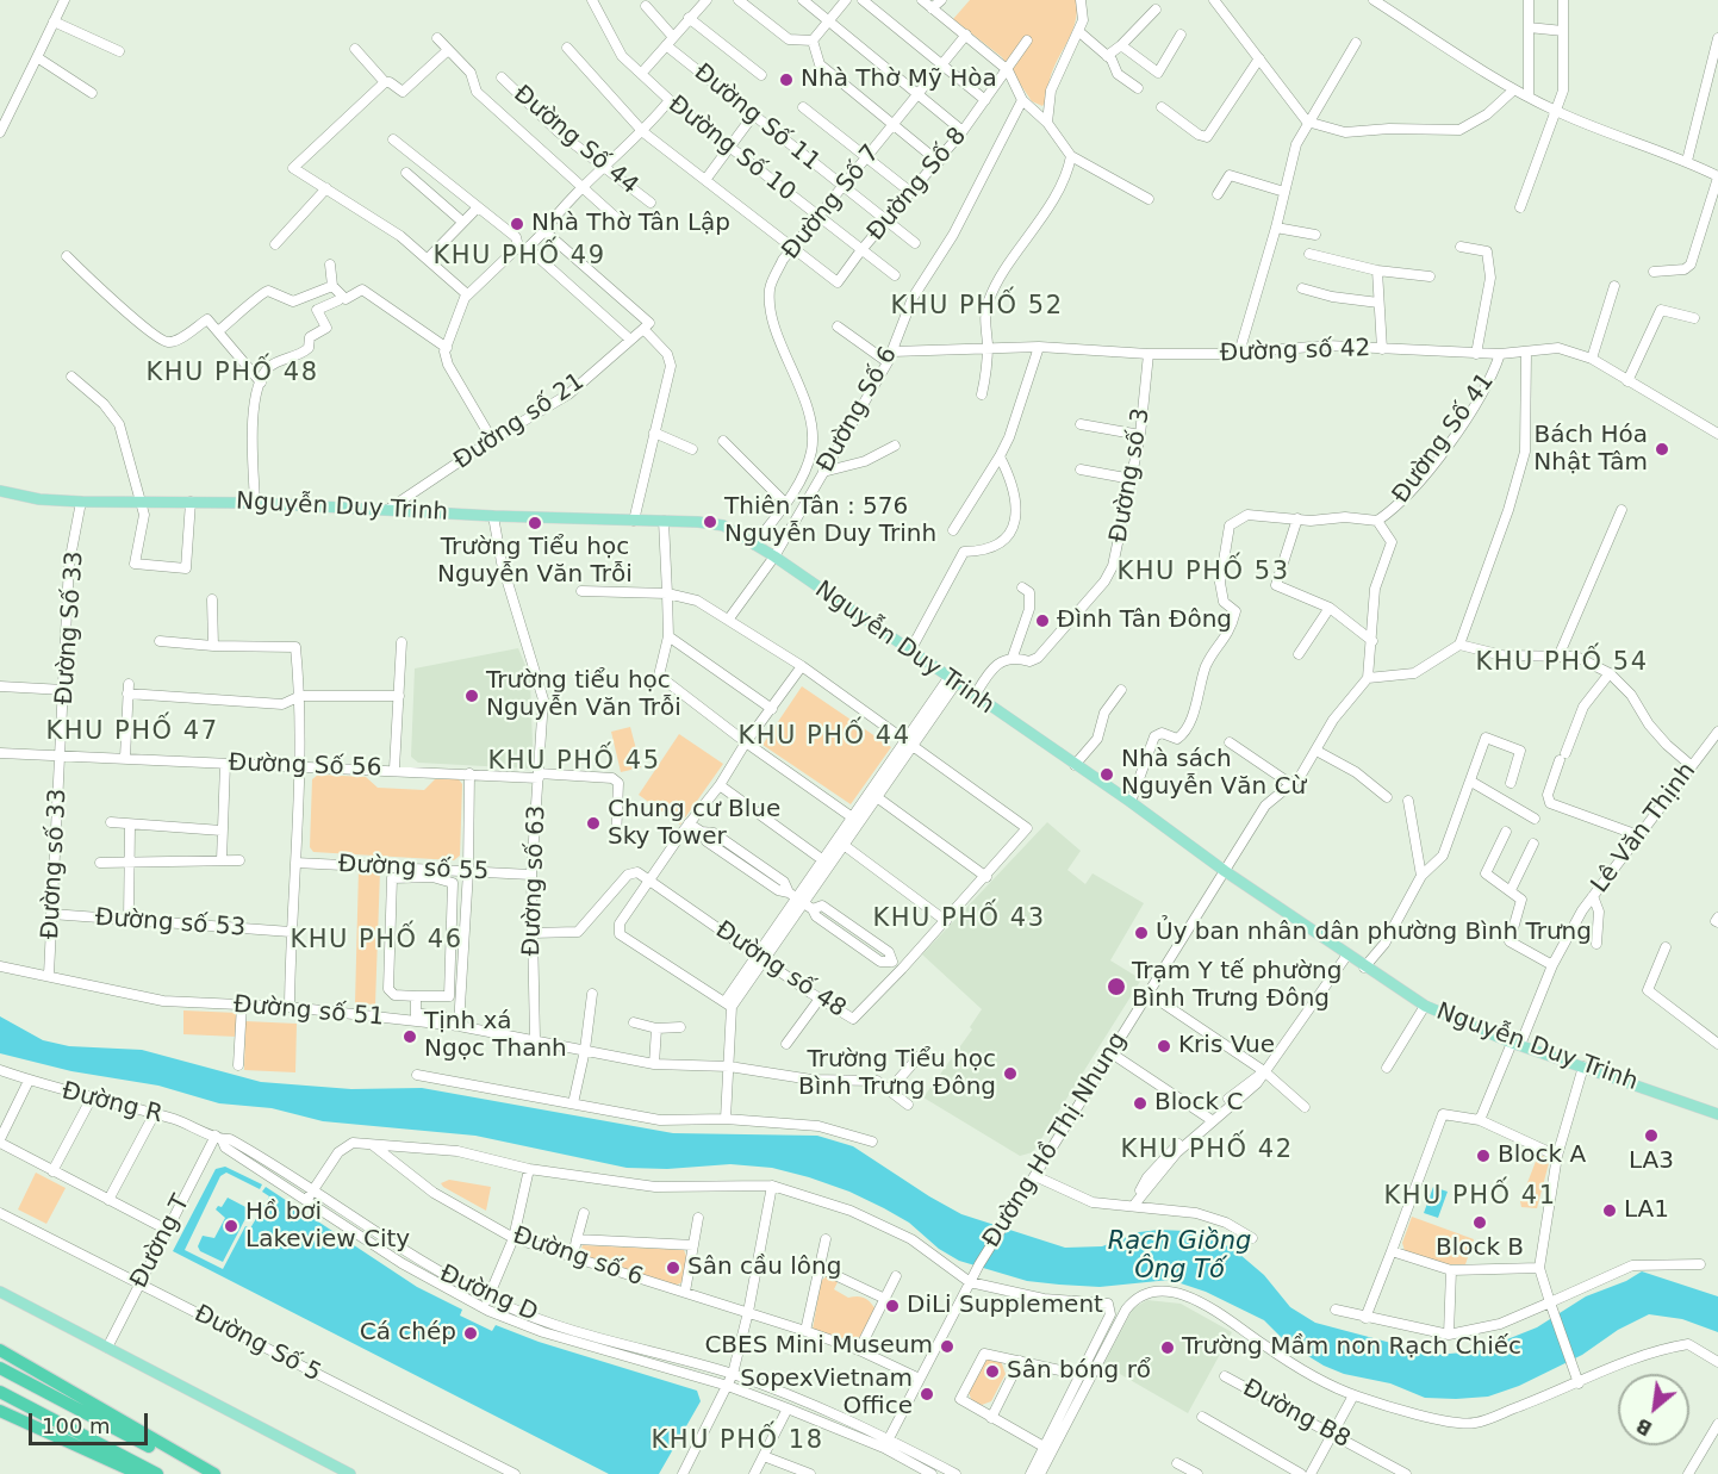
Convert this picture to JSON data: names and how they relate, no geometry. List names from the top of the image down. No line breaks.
{"streets":{"main road":["Nguyễn Duy Trinh"],"street":["Đường Số 11","Đường Số 44","Đường Số 10","Đường Số 8","Đường Số 7","Đường số 42","Đường Số 6","Đường số 21","Đường Số 41","Đường số 3","Đường Số 33","Đường Số 56","Lê Văn Thịnh","Đường số 33","Đường số 55","Đường số 63","Đường số 53","Đường số 48","Đường số 51","Đường R","Đường Hồ Thị Nhung","Đường T","Đường số 6","Đường D","Đường Số 5","Đường B8"]},"crossings":[["Đường Số 11","Đường Số 8"],["Đường Số 11","Đường Số 7"],["Đường Số 10","Đường Số 8"],["Đường Số 10","Đường Số 7"],["Đường Số 8","Đường Số 7"],["Đường Số 7","Nguyễn Duy Trinh"],["Đường số 42","Đường Số 6"],["Đường số 42","Đường Số 41"],["Đường số 42","Đường số 3"],["Đường Số 6","Nguyễn Duy Trinh"],["Đường số 21","Nguyễn Duy Trinh"],["Đường Số 41","Đường Hồ Thị Nhung"],["Nguyễn Duy Trinh","Đường Số 33"],["Nguyễn Duy Trinh","Lê Văn Thịnh"],["Nguyễn Duy Trinh","Đường số 63"],["Nguyễn Duy Trinh","Đường Hồ Thị Nhung"],["Đường Số 33","Đường Số 56"],["Đường Số 33","Đường số 33"],["Đường Số 56","Đường số 33"],["Đường Số 56","Đường số 63"],["Đường số 33","Đường số 53"],["Đường số 33","Đường số 51"],["Đường số 55","Đường số 63"],["Đường số 63","Đường số 48"],["Đường số 63","Đường số 51"],["Đường R","Đường T"],["Đường R","Đường D"],["Đường Hồ Thị Nhung","Đường số 6"],["Đường Hồ Thị Nhung","Đường D"],["Đường T","Đường D"],["Đường T","Đường Số 5"]],"districts":["KHU PHỐ 49","KHU PHỐ 52","KHU PHỐ 48","KHU PHỐ 53","KHU PHỐ 54","KHU PHỐ 47","KHU PHỐ 44","KHU PHỐ 45","KHU PHỐ 43","KHU PHỐ 46","KHU PHỐ 42","KHU PHỐ 41","KHU PHỐ 18"],"water":["Rạch Giồng Ông Tố"],"places":["Nhà Thờ Mỹ Hòa","Nhà Thờ Tân Lập","Bách Hóa Nhật Tâm","Thiên Tân : 576 Nguyễn Duy Trinh","Trường Tiểu học Nguyễn Văn Trỗi","Đình Tân Đông","Trường tiểu học Nguyễn Văn Trỗi","Nhà sách Nguyễn Văn Cừ","Chung cư Blue Sky Tower","Ủy ban nhân dân phường Bình Trưng","Trạm Y tế phường Bình Trưng Đông","Tịnh xá Ngọc Thanh","Kris Vue","Trường Tiểu học Bình Trưng Đông","Block C","LA3","Block A","LA1","Block B","Hồ bơi Lakeview City","Sân cầu lông","DiLi Supplement","Cá chép","CBES Mini Museum","Trường Mầm non Rạch Chiếc","Sân bóng rổ","SopexVietnam Office"],"scale_bar":"100 m","north":"bottom left"}
